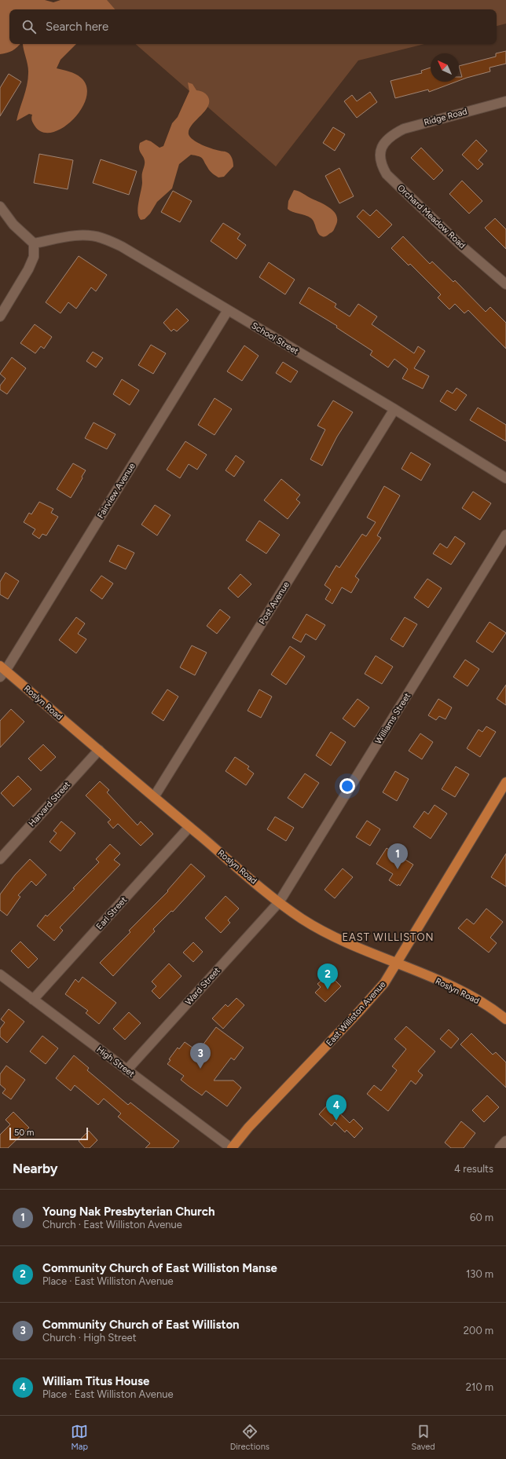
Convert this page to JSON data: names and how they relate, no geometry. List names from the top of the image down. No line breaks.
{"streets":{"main road":["Roslyn Road","East Williston Avenue"],"street":["Ridge Road","Orchard Meadow Road","School Street","Fairview Avenue","Post Avenue","Williams Street","Harvard Street","Earl Street","Ward Street","High Street"]},"crossings":[["Ridge Road","Orchard Meadow Road"],["School Street","Fairview Avenue"],["School Street","Post Avenue"],["Fairview Avenue","Roslyn Road"],["Post Avenue","Roslyn Road"],["Roslyn Road","Williams Street"],["Roslyn Road","Harvard Street"],["Roslyn Road","Earl Street"],["Roslyn Road","Ward Street"],["Roslyn Road","East Williston Avenue"],["Williams Street","Ward Street"],["Earl Street","High Street"],["Ward Street","High Street"],["East Williston Avenue","High Street"]],"districts":["EAST WILLISTON"],"scale_bar":"50 m","north":"top left","page":{"search":"Search here","pins":["1","2","3","4"],"scale":"50 m","heading":["Nearby","4 results"],"list":[{"mark":"1","name":"Young Nak Presbyterian Church","note":"Church · East Williston Avenue","value":"60 m"},{"mark":"2","name":"Community Church of East Williston Manse","note":"Place · East Williston Avenue","value":"130 m"},{"mark":"3","name":"Community Church of East Williston","note":"Church · High Street","value":"200 m"},{"mark":"4","name":"William Titus House","note":"Place · East Williston Avenue","value":"210 m"}],"nav":["Map","Directions","Saved"]}}
